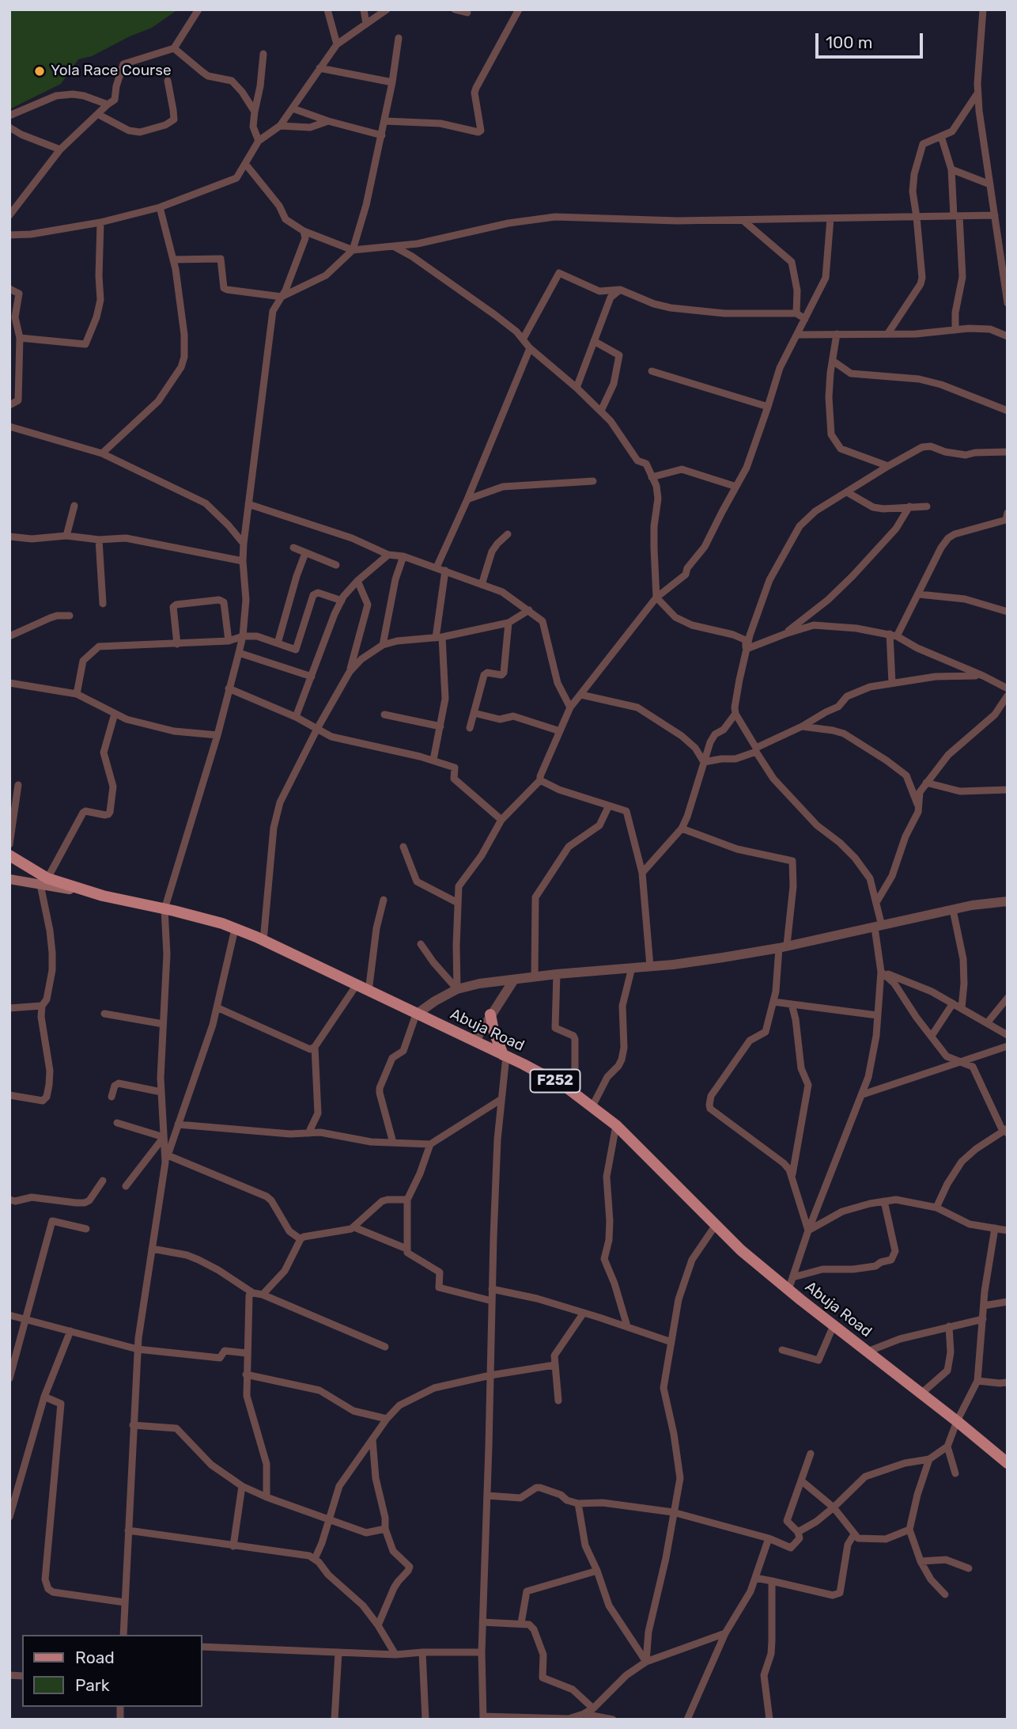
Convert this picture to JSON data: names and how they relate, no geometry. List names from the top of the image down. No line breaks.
{"streets":{"main road":["Abuja Road","F252"]},"places":["Yola Race Course"],"legend":["Road","Park"],"scale_bar":"100 m"}
